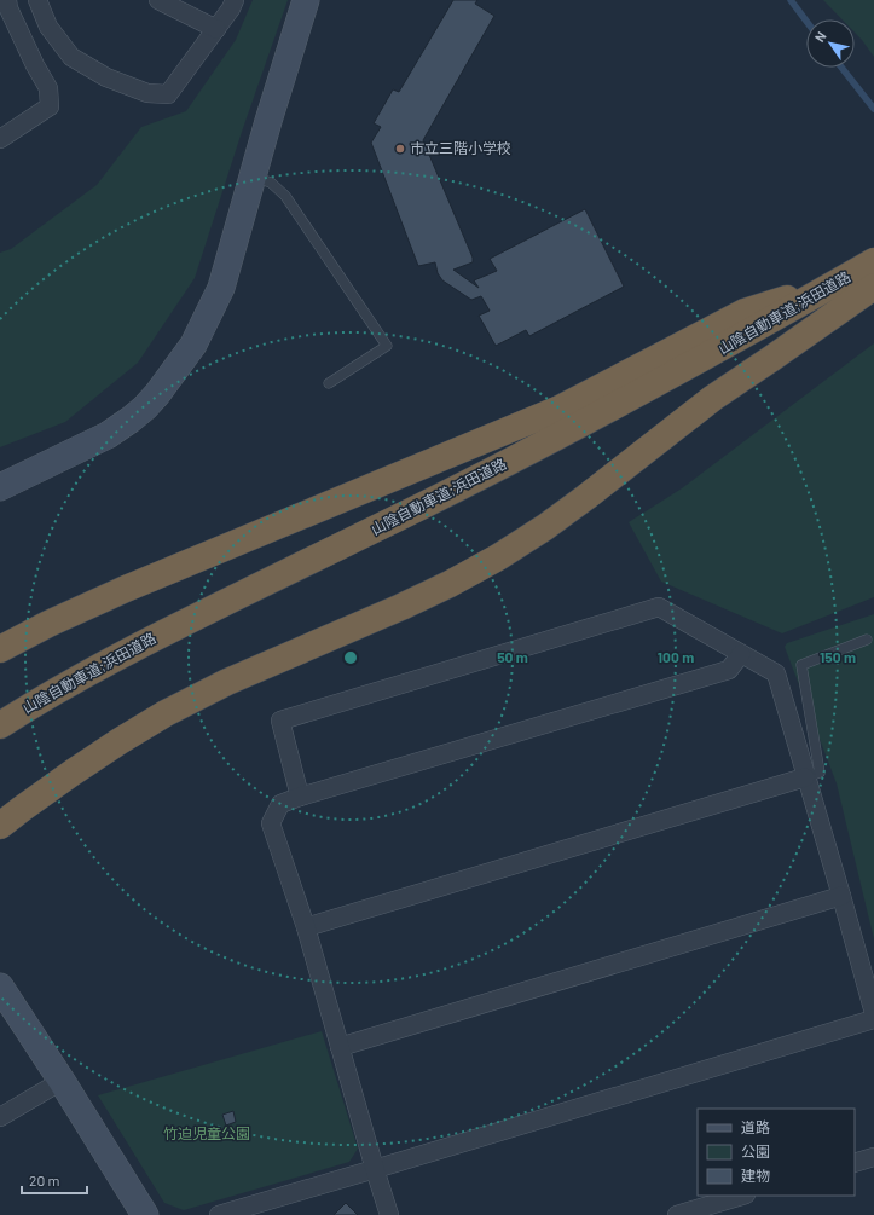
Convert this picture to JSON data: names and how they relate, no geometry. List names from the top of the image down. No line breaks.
{"streets":{"highway":["山陰自動車道;浜田道路"]},"parks":["竹迫児童公園"],"places":["市立三階小学校"],"legend":["道路","公園","建物"],"scale_bar":"20 m","north":"top left","rings":["50 m","100 m","150 m"]}
